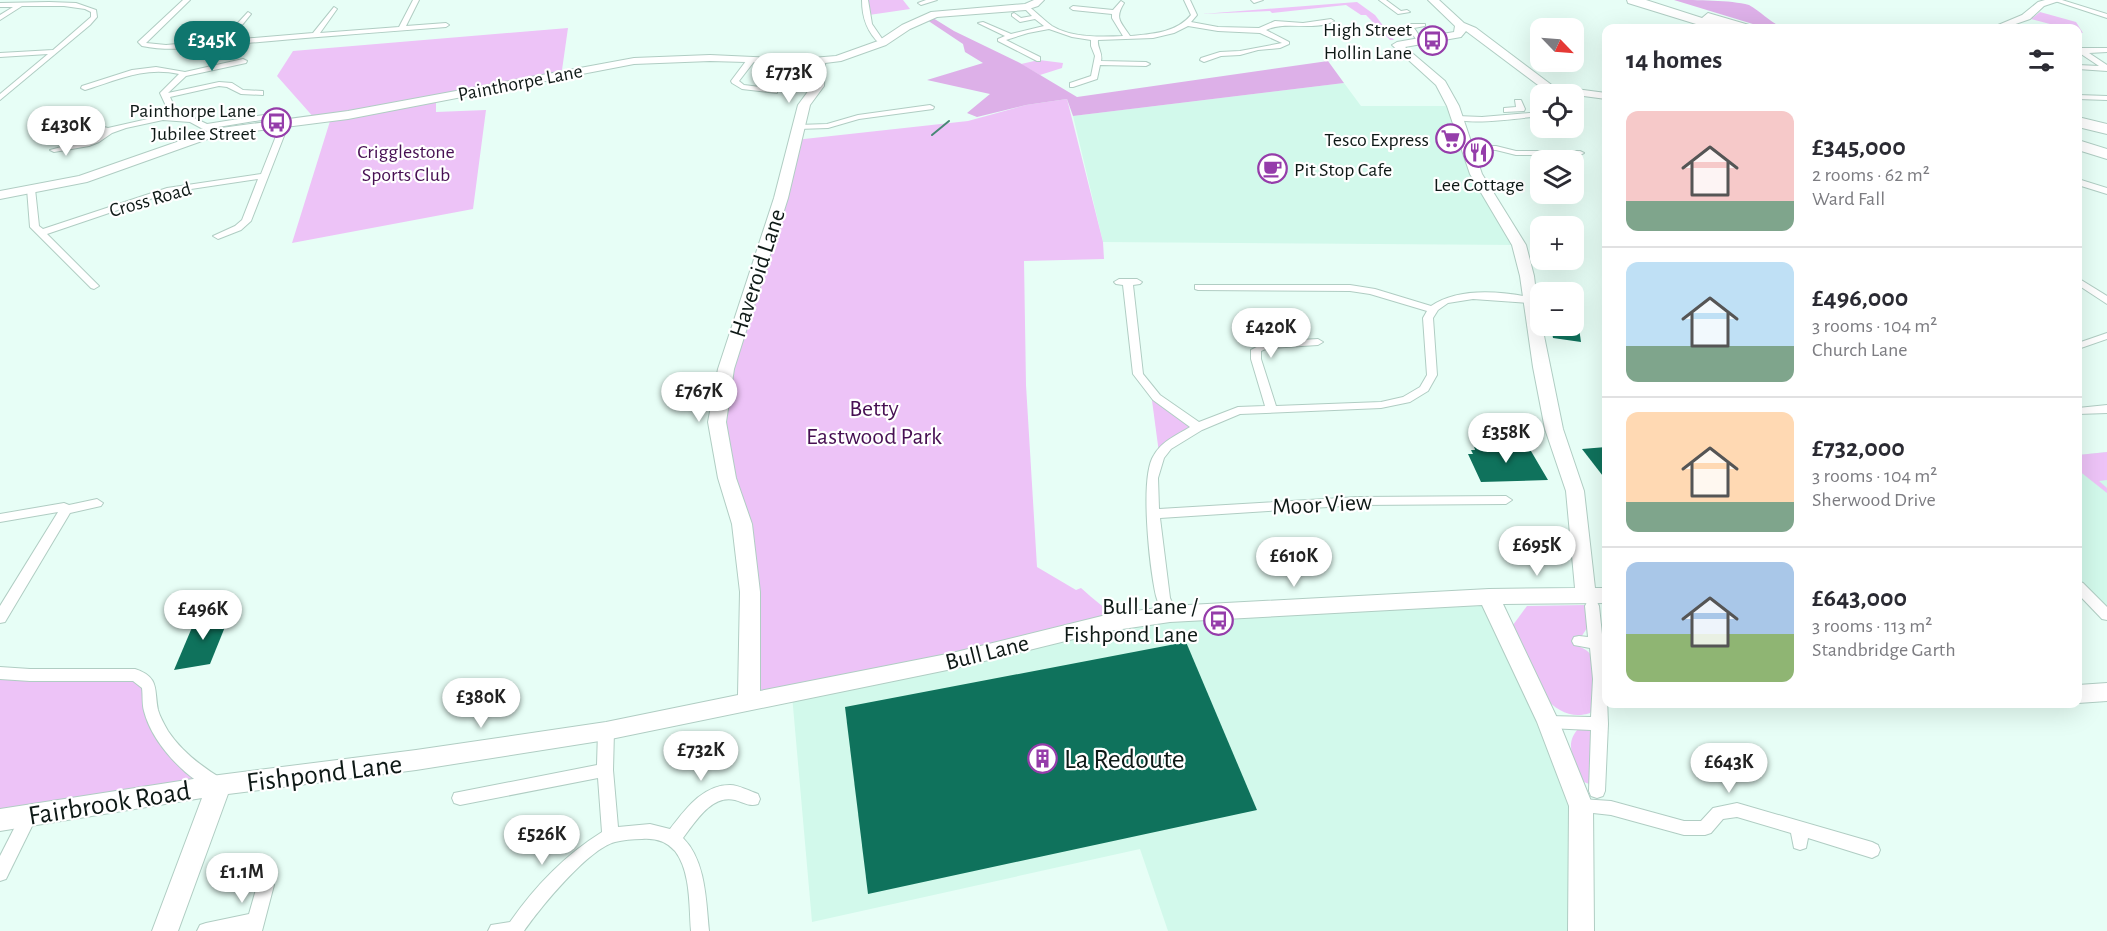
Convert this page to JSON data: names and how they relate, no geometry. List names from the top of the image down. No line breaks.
{"streets":{"street":["Painthorpe Lane","Cross Road","Haveroid Lane","Moor View","Bull Lane","Fishpond Lane","Fairbrook Road"]},"crossings":[["Painthorpe Lane","Haveroid Lane"],["Haveroid Lane","Bull Lane"],["Haveroid Lane","Fishpond Lane"],["Bull Lane","Fishpond Lane"],["Fishpond Lane","Fairbrook Road"]],"parks":["Crigglestone Sports Club","Betty Eastwood Park"],"places":{"bus stop":["High Street Hollin Lane","Painthorpe Lane Jubilee Street","Bull Lane / Fishpond Lane"],"supermarket":["Tesco Express"],"restaurant":["Lee Cottage"],"cafe":["Pit Stop Cafe"],"building":["La Redoute"]},"north":"bottom right","page":{"map_buttons":["+","−"],"price":["£345K","£773K","£430K","£420K","£767K","£358K","£695K","£610K","£496K","£380K","£732K","£643K","£526K","£1.1M"],"heading":"14 homes","list":[{"name":"£345,000","note":"2 rooms · 62 m² · Ward Fall"},{"name":"£496,000","note":"3 rooms · 104 m² · Church Lane"},{"name":"£732,000","note":"3 rooms · 104 m² · Sherwood Drive"},{"name":"£643,000","note":"3 rooms · 113 m² · Standbridge Garth"}]}}
